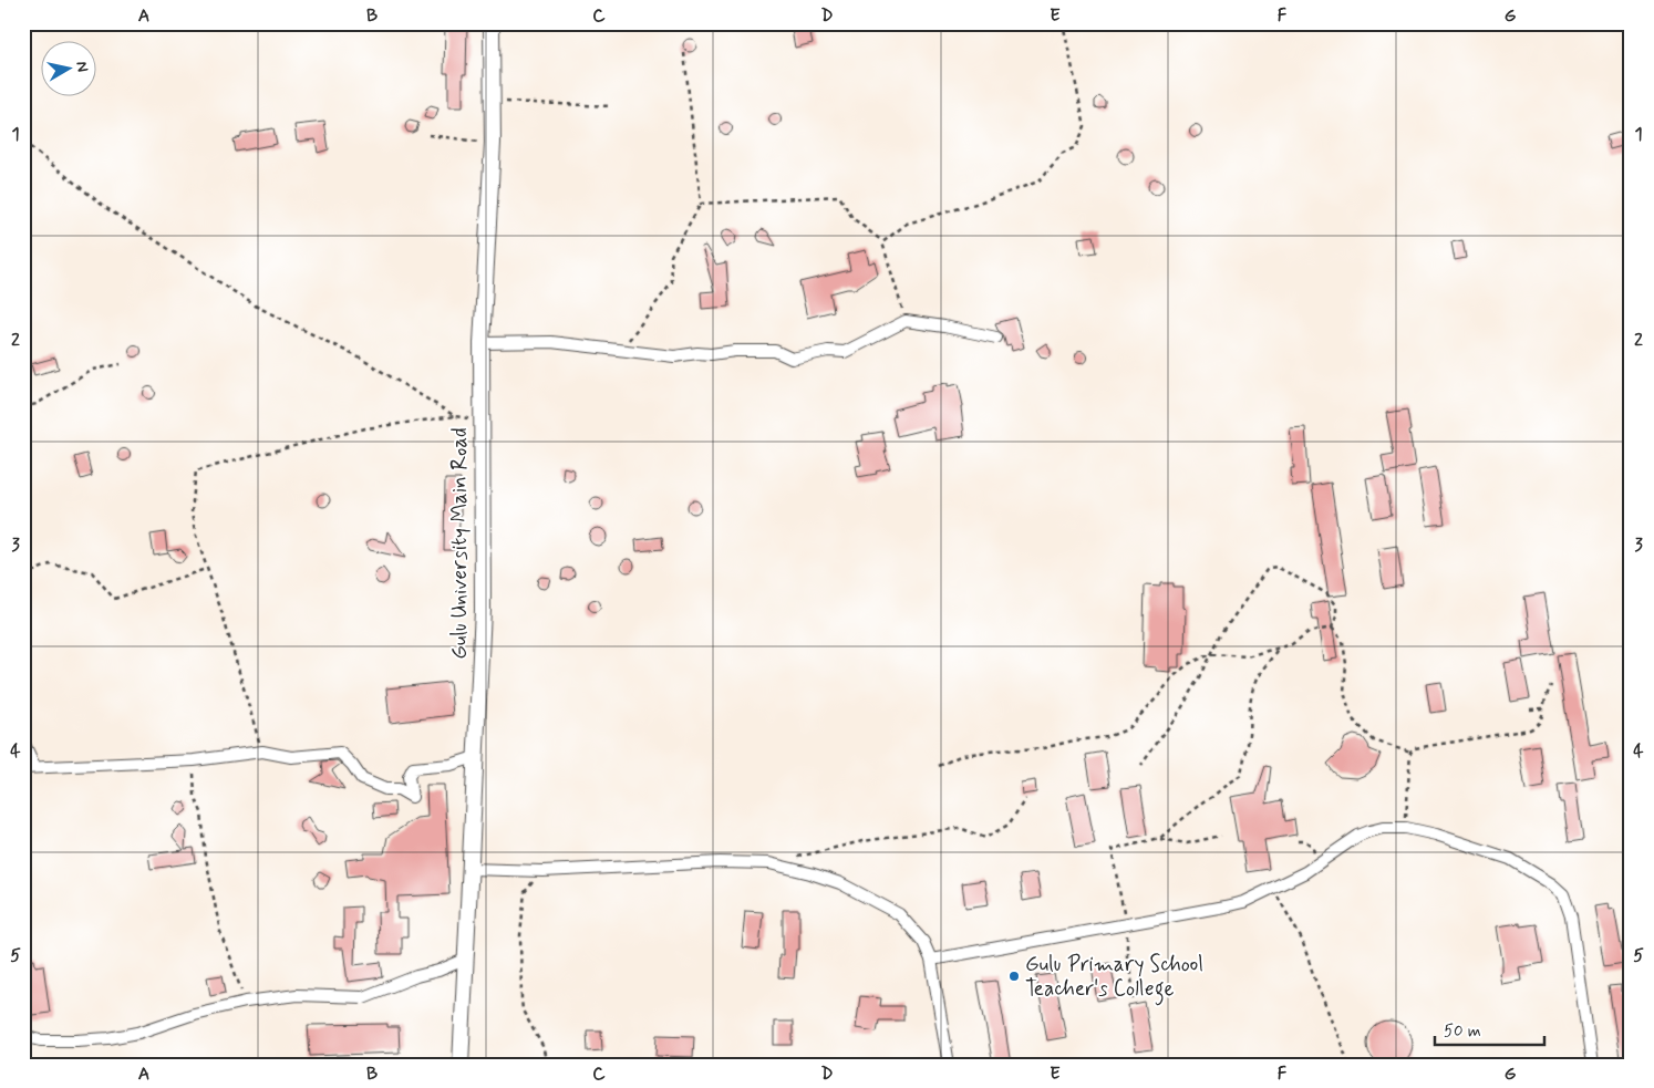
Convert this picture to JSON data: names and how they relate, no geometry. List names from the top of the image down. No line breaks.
{"streets":{"street":["Gulu University Main Road"]},"places":["Gulu Primary School Teacher's College"],"scale_bar":"50 m","north":"right","grid":{"columns":["A","B","C","D","E","F","G"],"rows":["1","2","3","4","5"]}}
